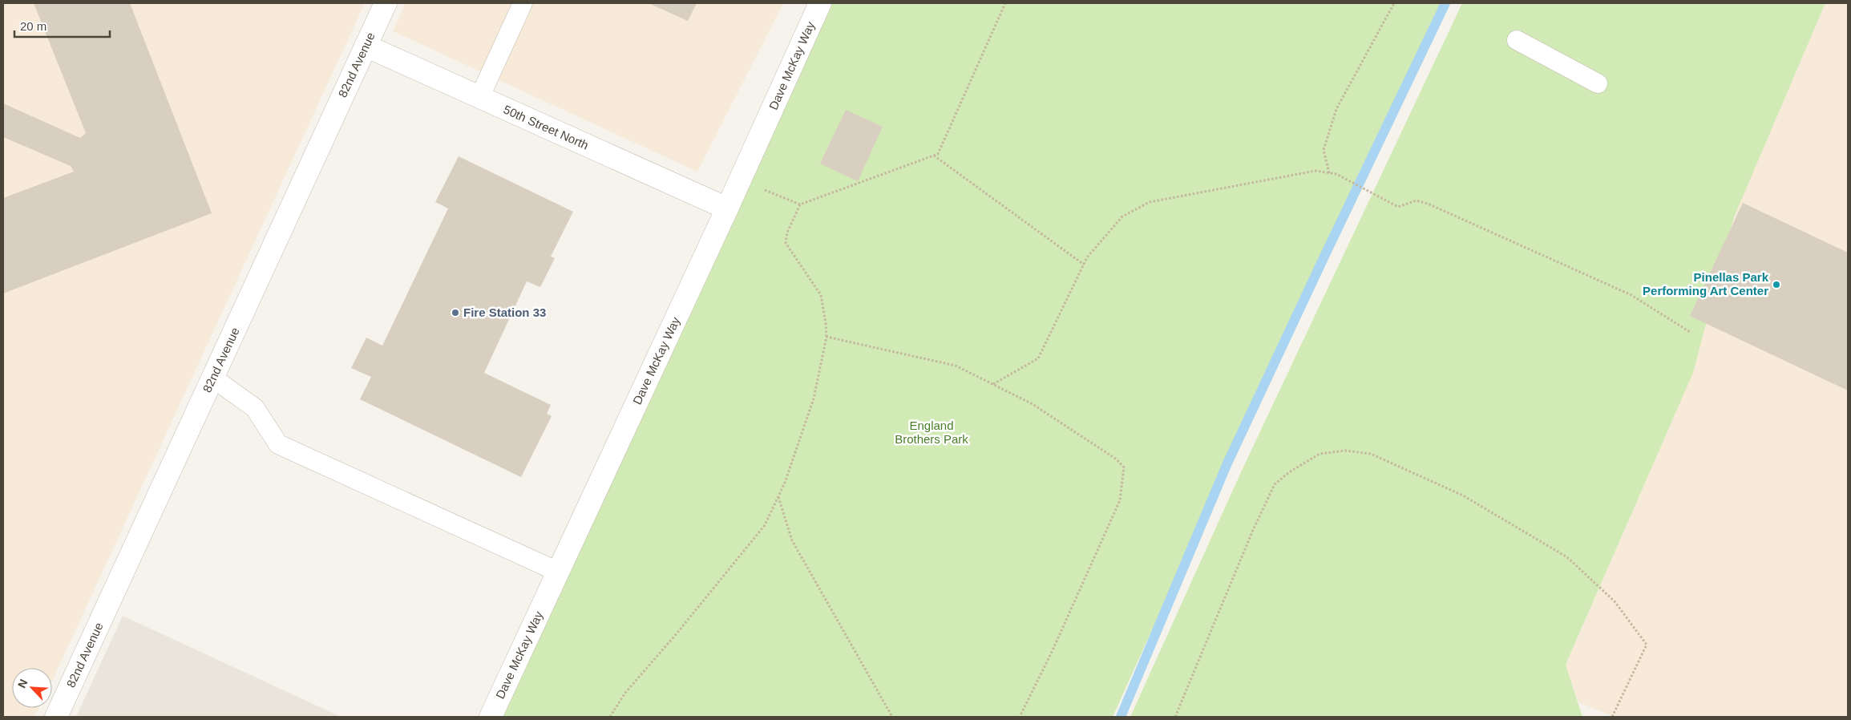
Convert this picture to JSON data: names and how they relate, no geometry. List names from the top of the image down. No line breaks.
{"streets":{"street":["82nd Avenue","Dave McKay Way","50th Street North"]},"crossings":[["82nd Avenue","50th Street North"],["Dave McKay Way","50th Street North"]],"parks":["England Brothers Park"],"places":["Pinellas Park Performing Art Center","Fire Station 33"],"scale_bar":"20 m","north":"top left"}
